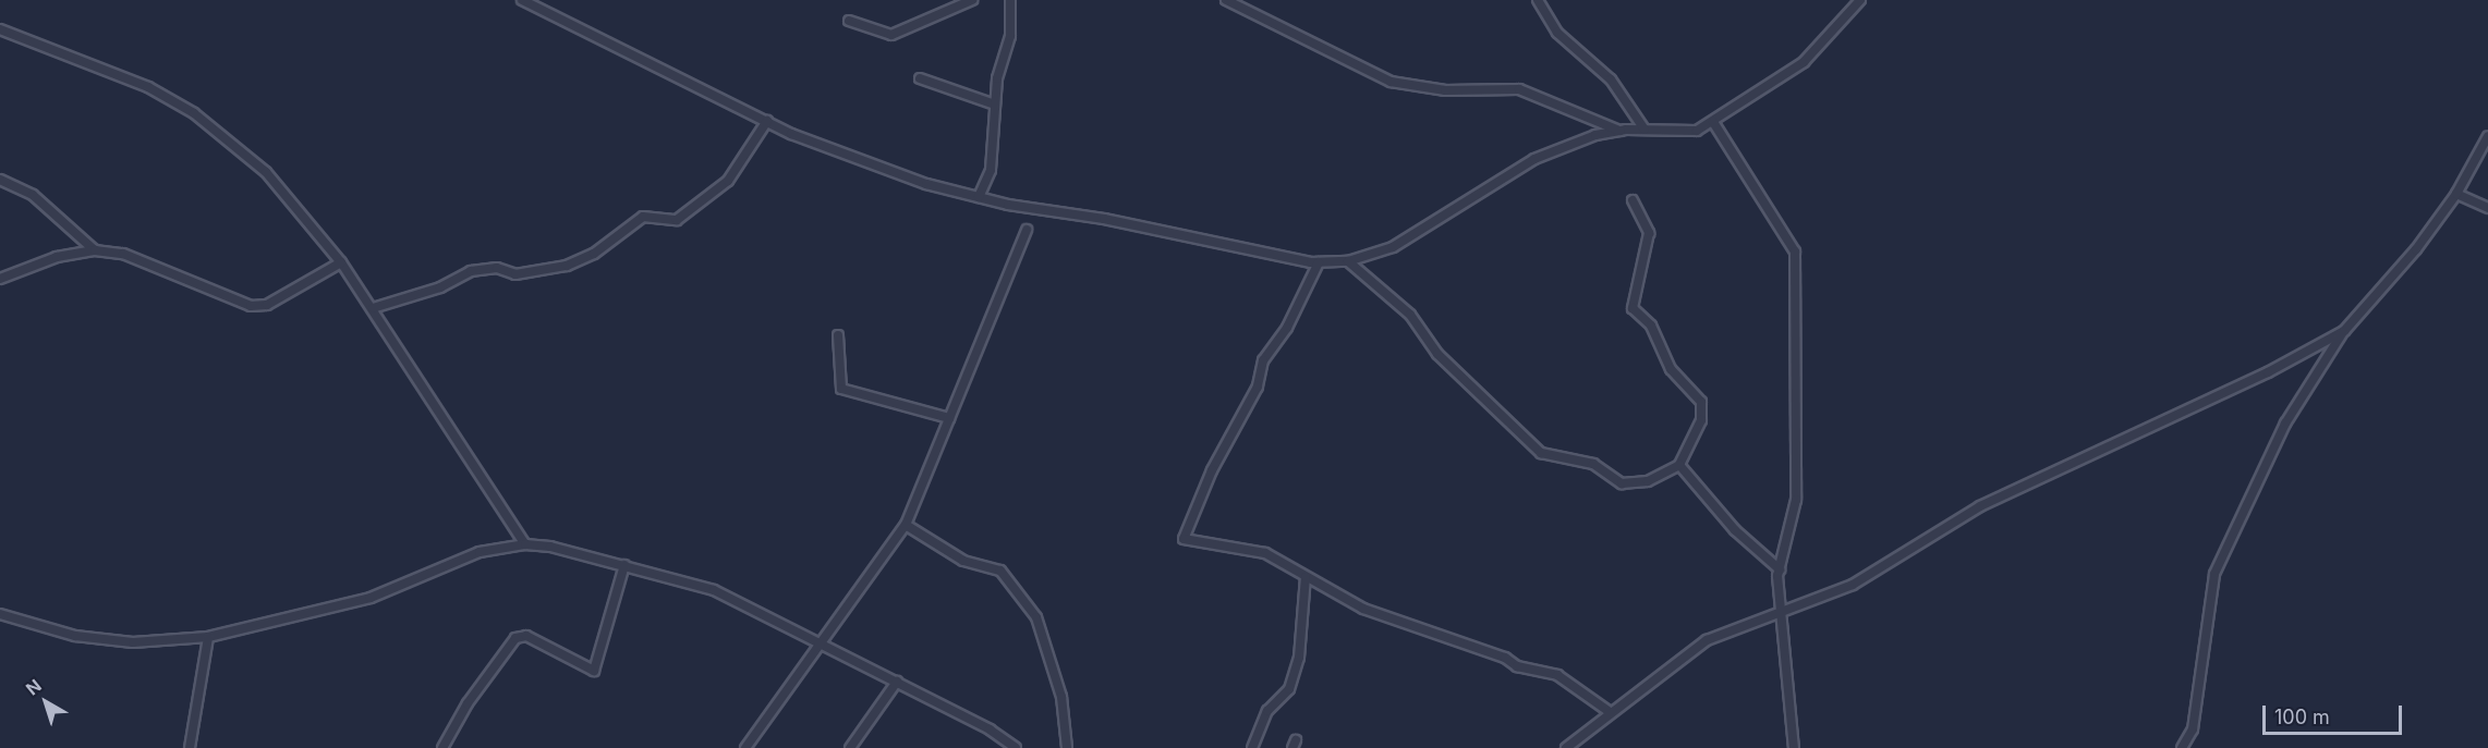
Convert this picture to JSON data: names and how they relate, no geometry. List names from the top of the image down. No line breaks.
{"scale_bar":"100 m","north":"top left"}
